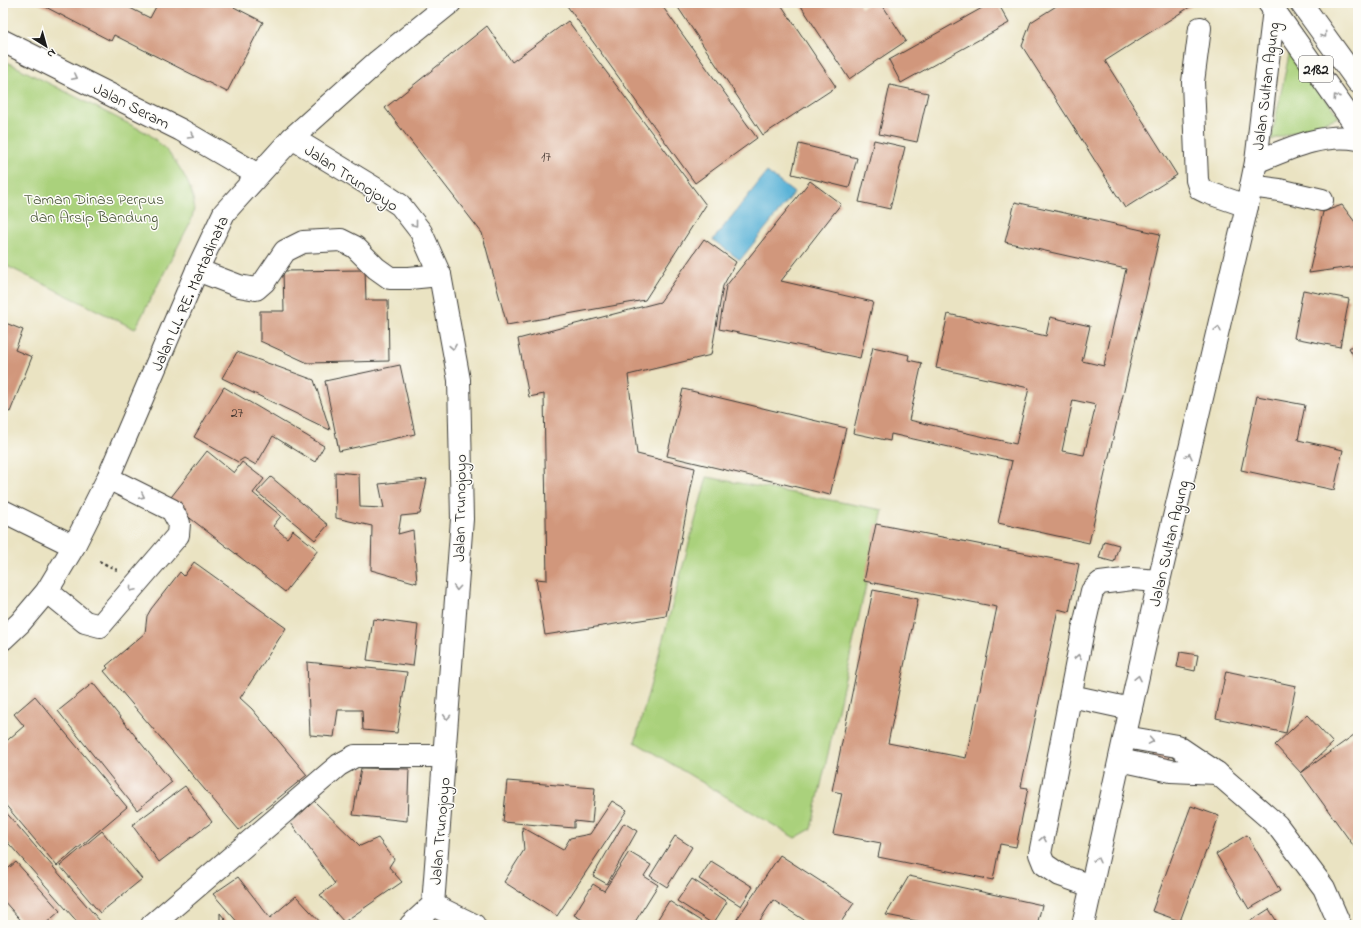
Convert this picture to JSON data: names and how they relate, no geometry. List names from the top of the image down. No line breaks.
{"streets":{"street":["2182","Jalan Sultan Agung","Jalan Seram","Jalan Trunojoyo","Jalan L.L. RE. Martadinata"]},"crossings":[["2182","Jalan Sultan Agung"],["Jalan Seram","Jalan L.L. RE. Martadinata"],["Jalan Trunojoyo","Jalan L.L. RE. Martadinata"]],"one_way":["Jalan Sultan Agung","Jalan Seram","Jalan Trunojoyo"],"parks":["Taman Dinas Perpus dan Arsip Bandung"],"house_numbers":["17","27"],"north":"bottom right"}
